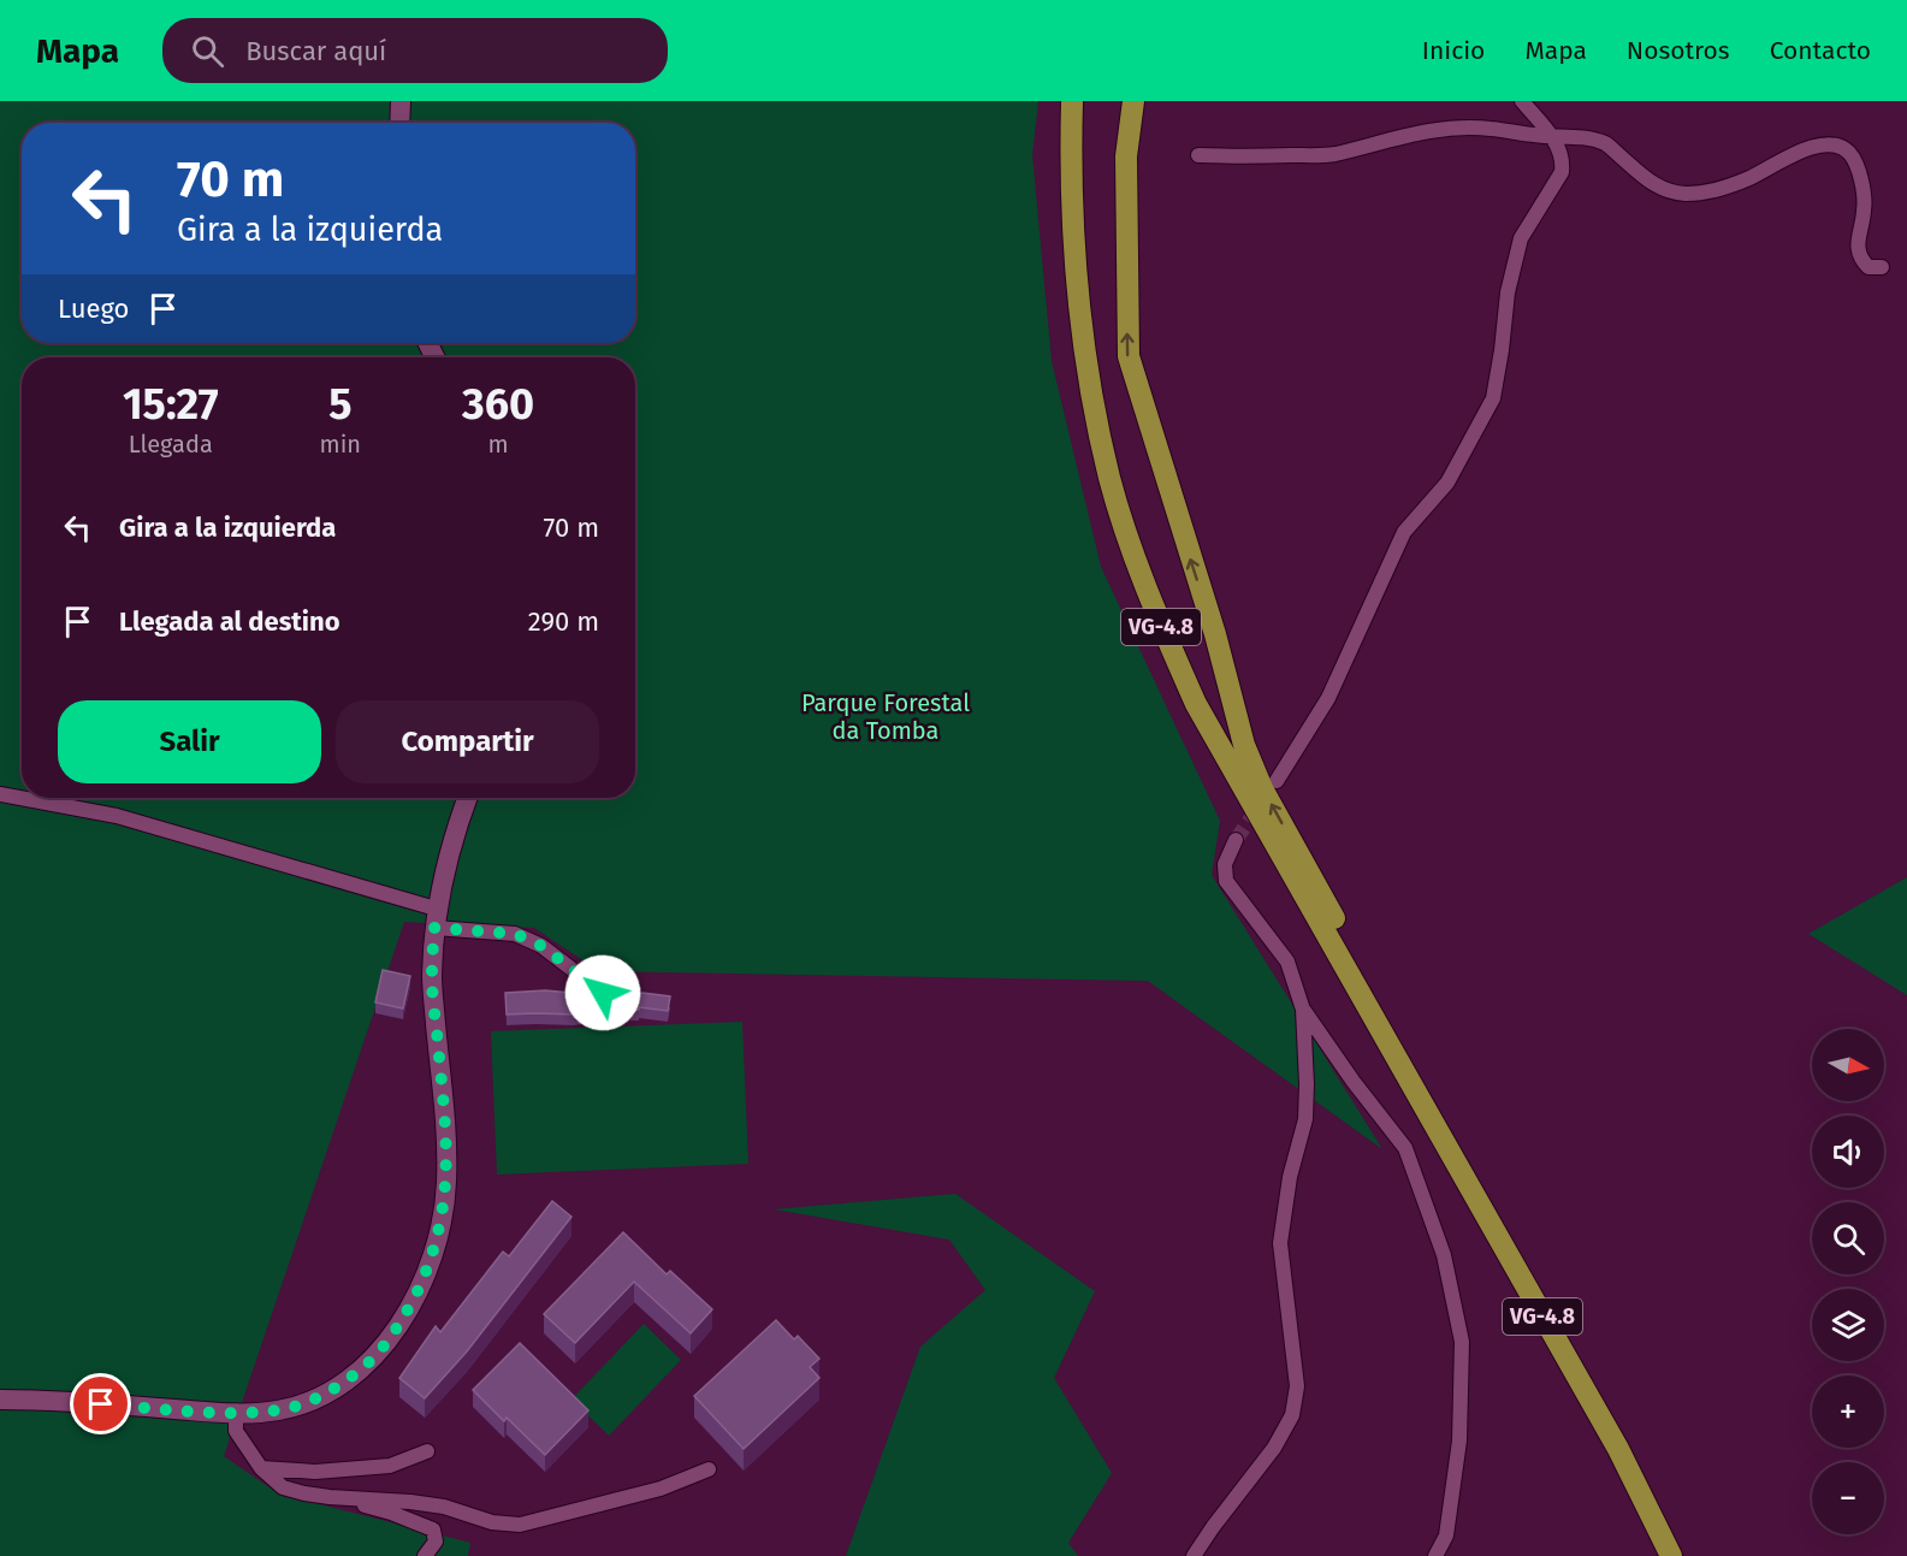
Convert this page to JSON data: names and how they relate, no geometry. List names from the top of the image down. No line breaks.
{"streets":{"highway":["VG-4.8"]},"parks":["Parque Forestal da Tomba"],"north":"right","page":{"header":"Mapa","search":"Buscar aquí","nav":["Inicio","Mapa","Nosotros","Contacto"],"turn":["70 m","Gira a la izquierda"],"then":"Luego","eta":["15:27","Llegada","5","min","360","m"],"list":[{"name":"Gira a la izquierda","value":"70 m"},{"name":"Llegada al destino","value":"290 m"}],"buttons":["Salir","Compartir"],"map_buttons":["+","−"]}}
